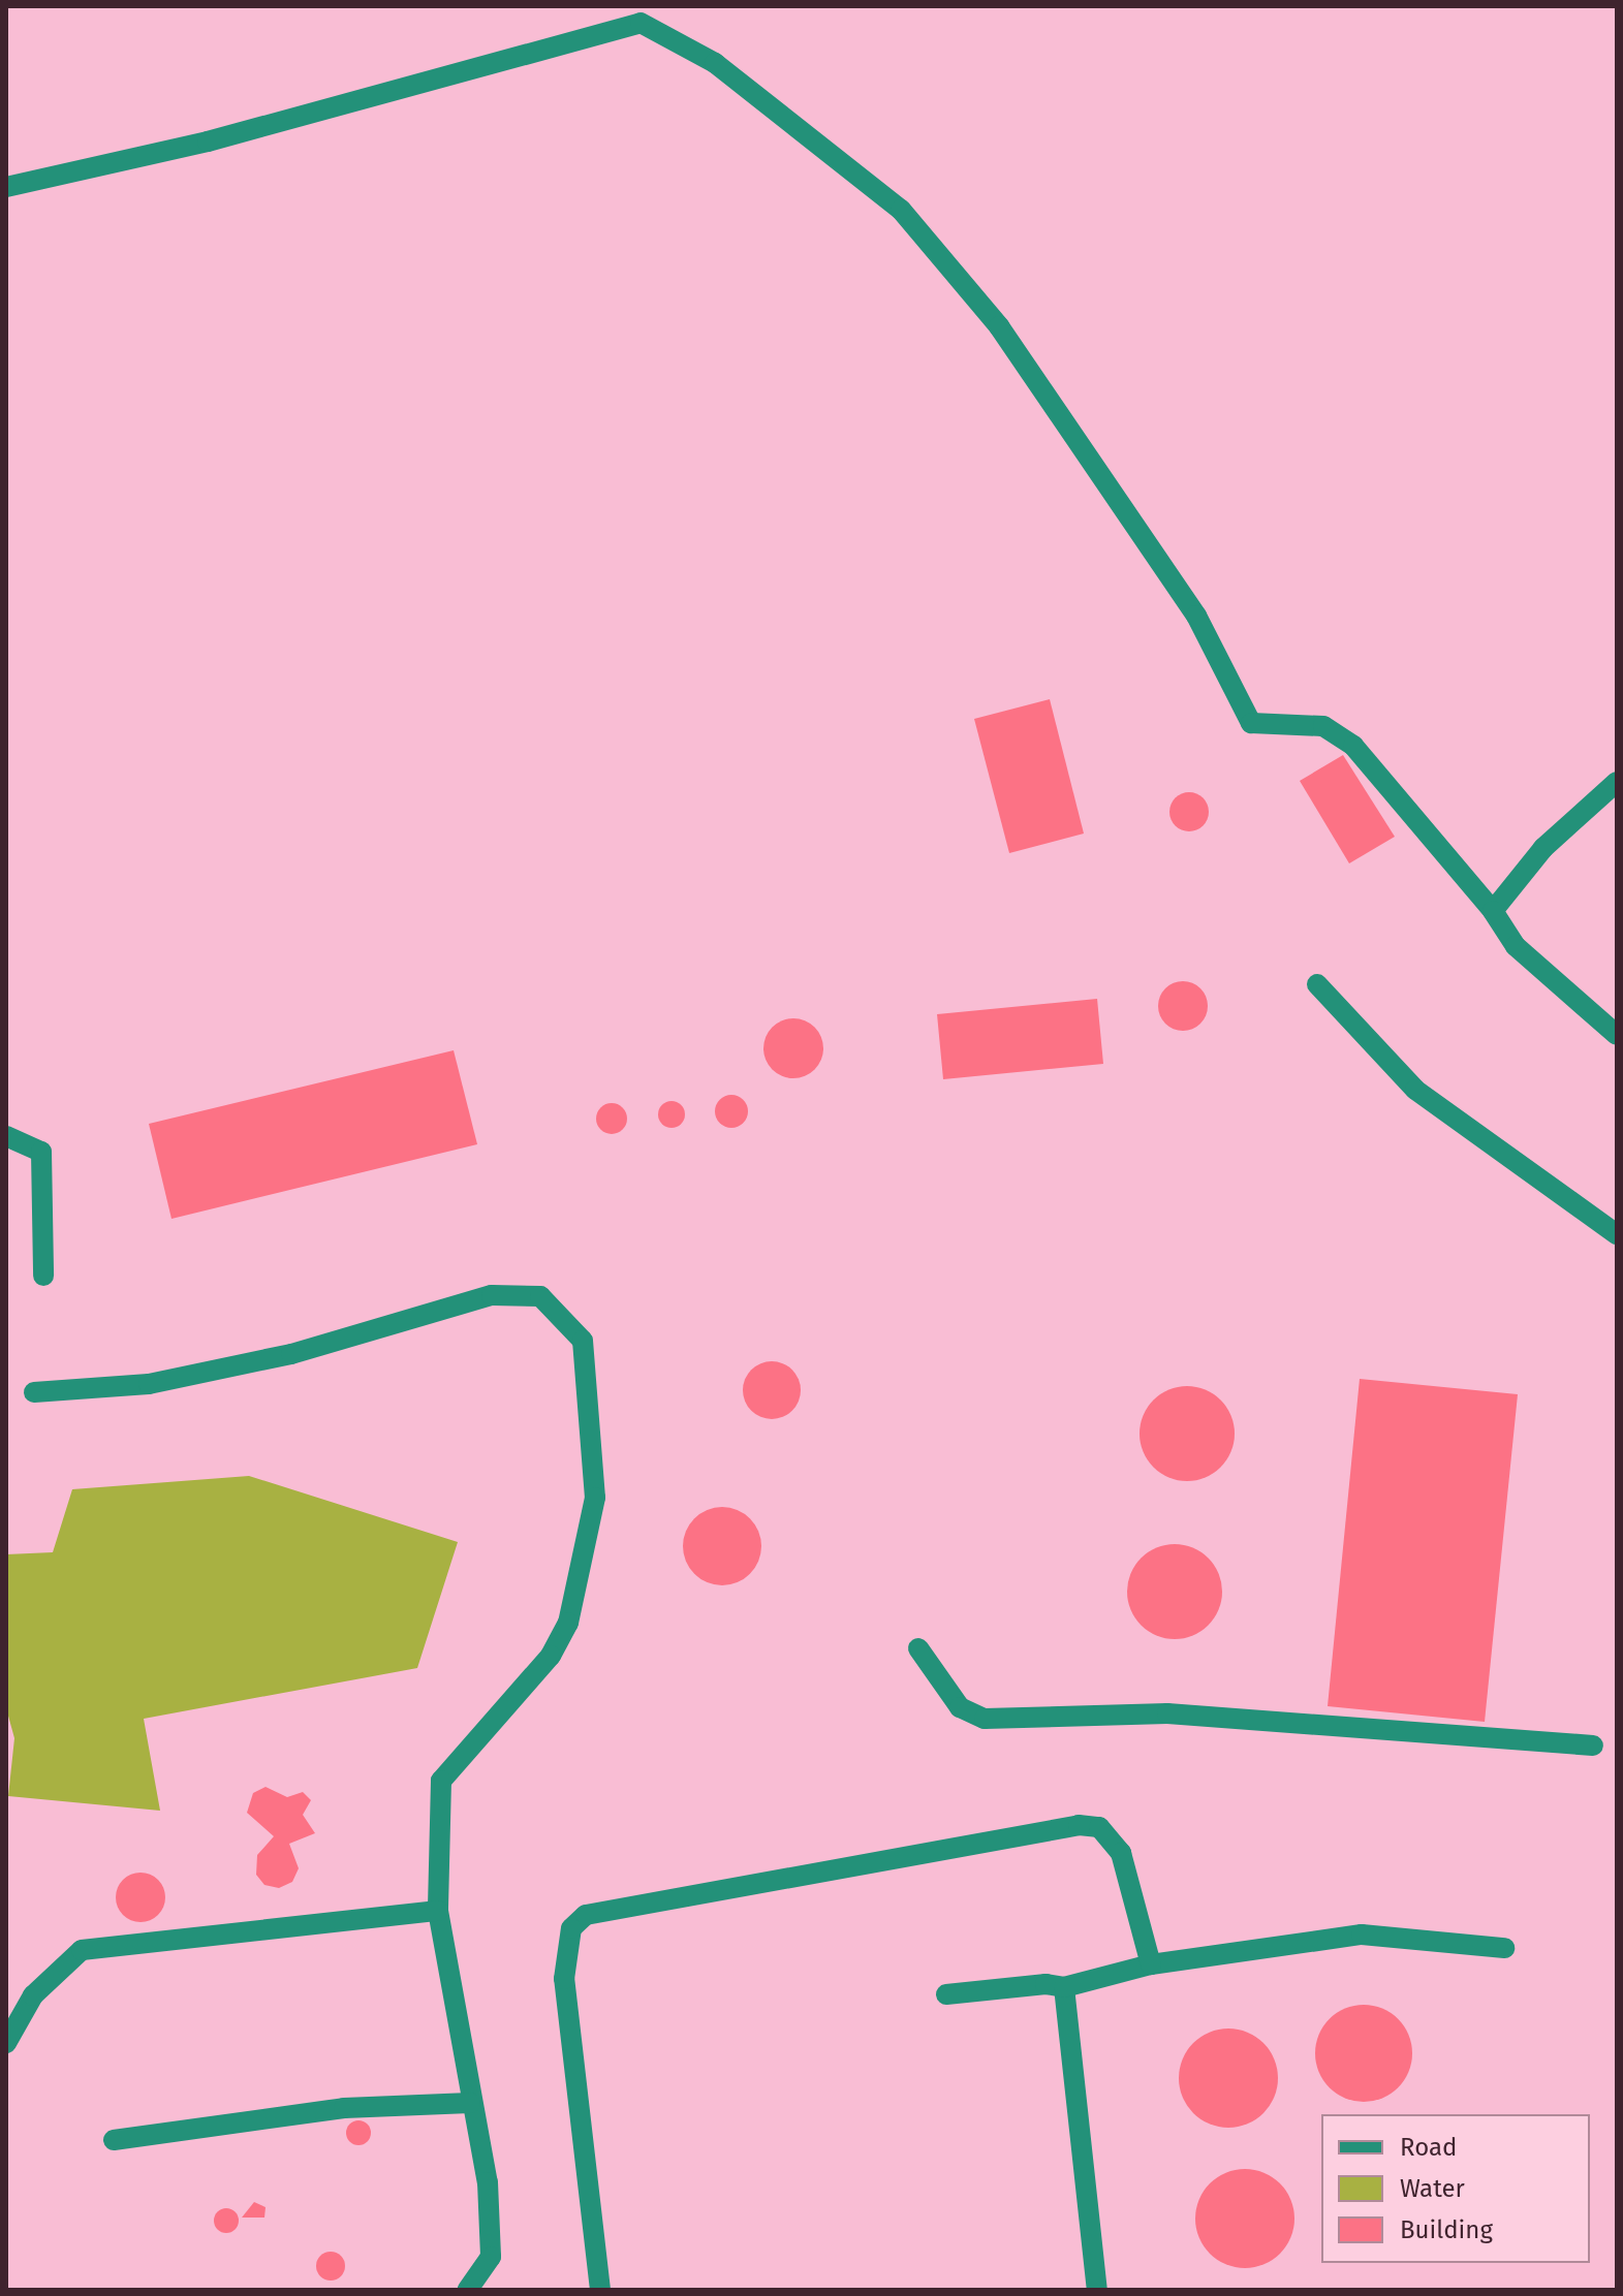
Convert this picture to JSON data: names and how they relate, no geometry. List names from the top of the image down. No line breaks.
{"legend":["Road","Water","Building"]}
